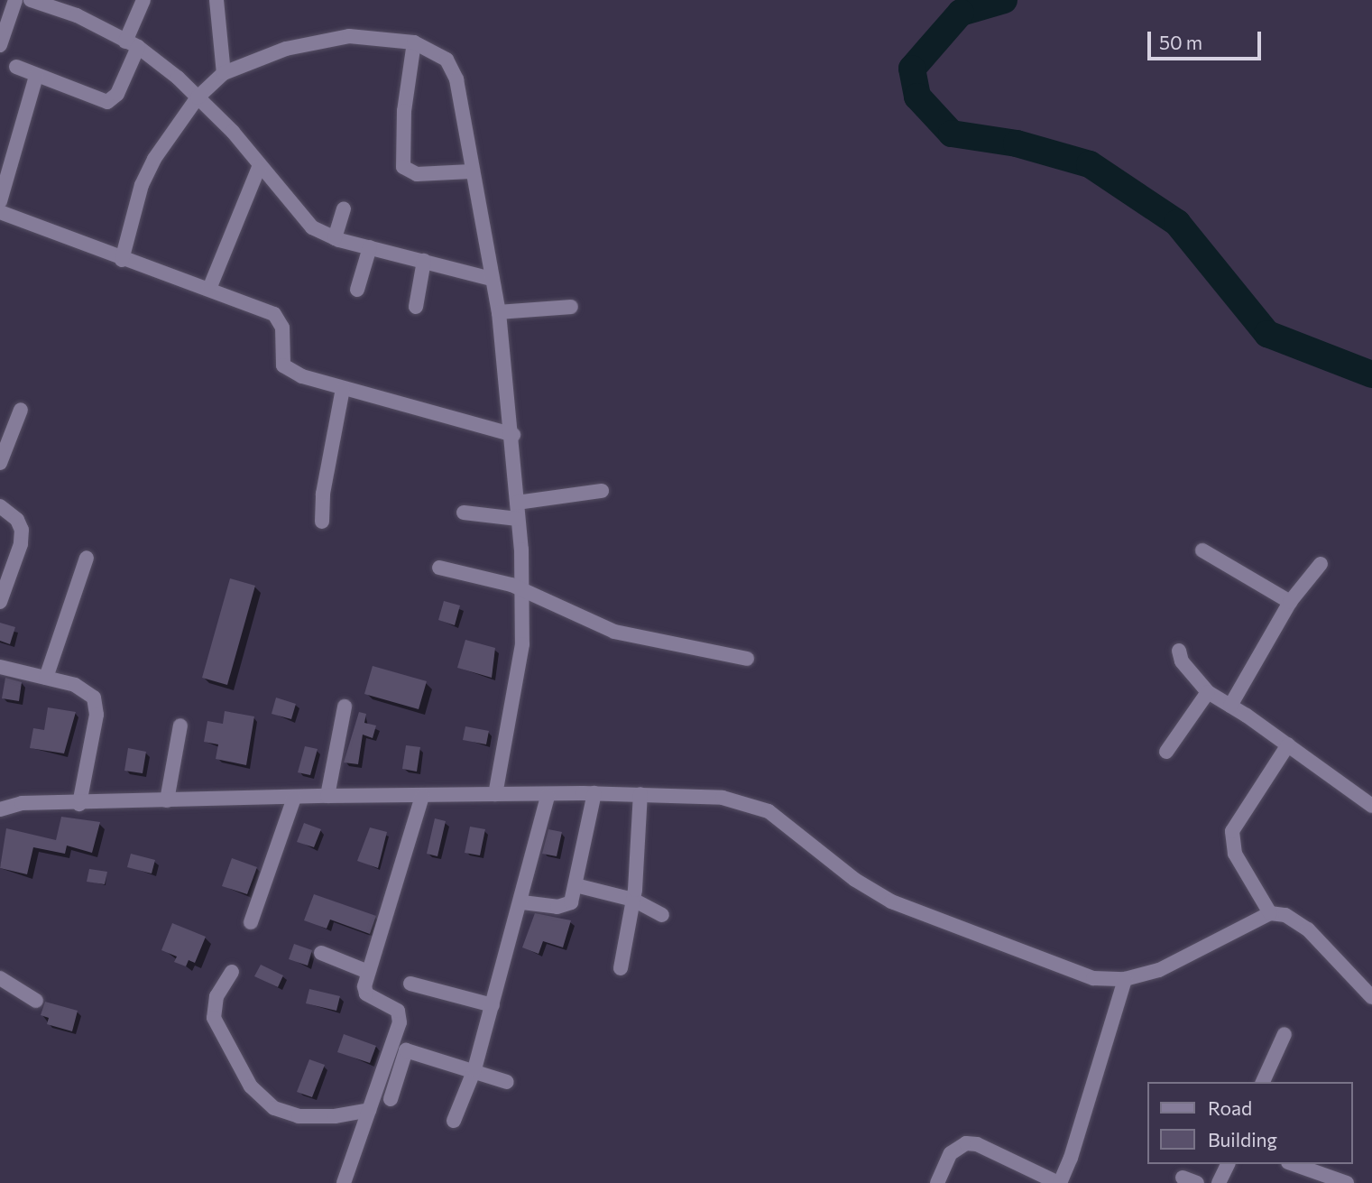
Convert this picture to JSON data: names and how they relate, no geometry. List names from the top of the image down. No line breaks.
{"legend":["Road","Building"],"scale_bar":"50 m"}
